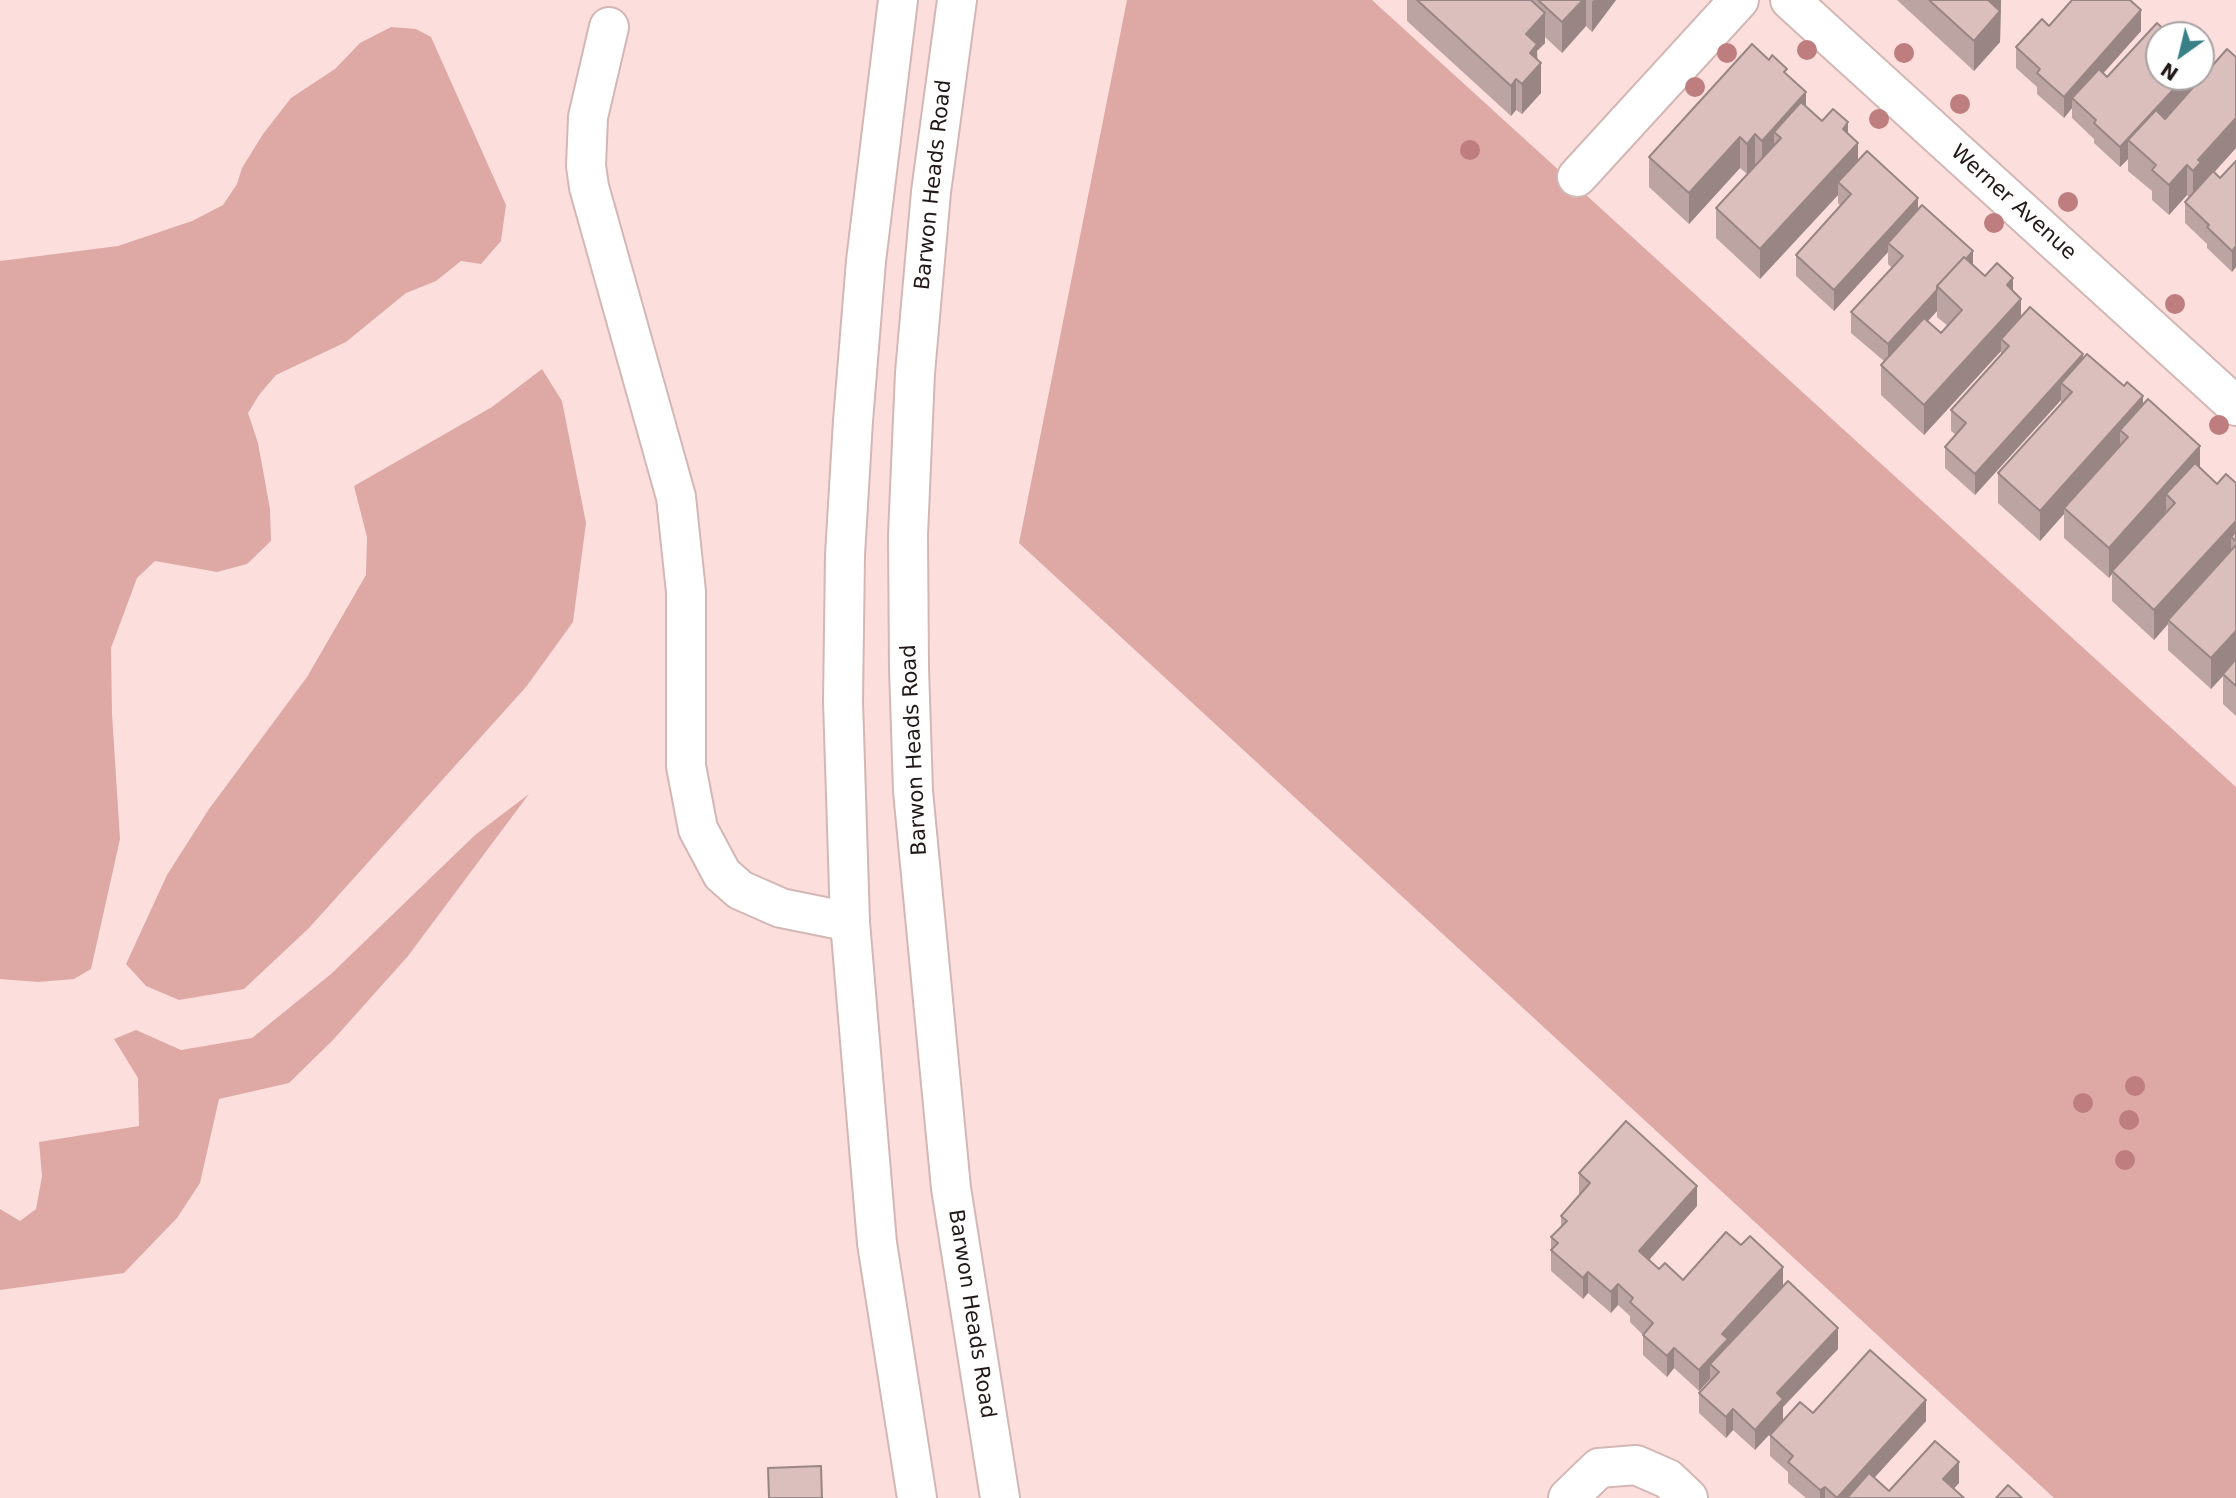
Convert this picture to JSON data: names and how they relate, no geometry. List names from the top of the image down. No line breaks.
{"streets":{"main road":["Barwon Heads Road","Werner Avenue"]},"north":"bottom left"}
